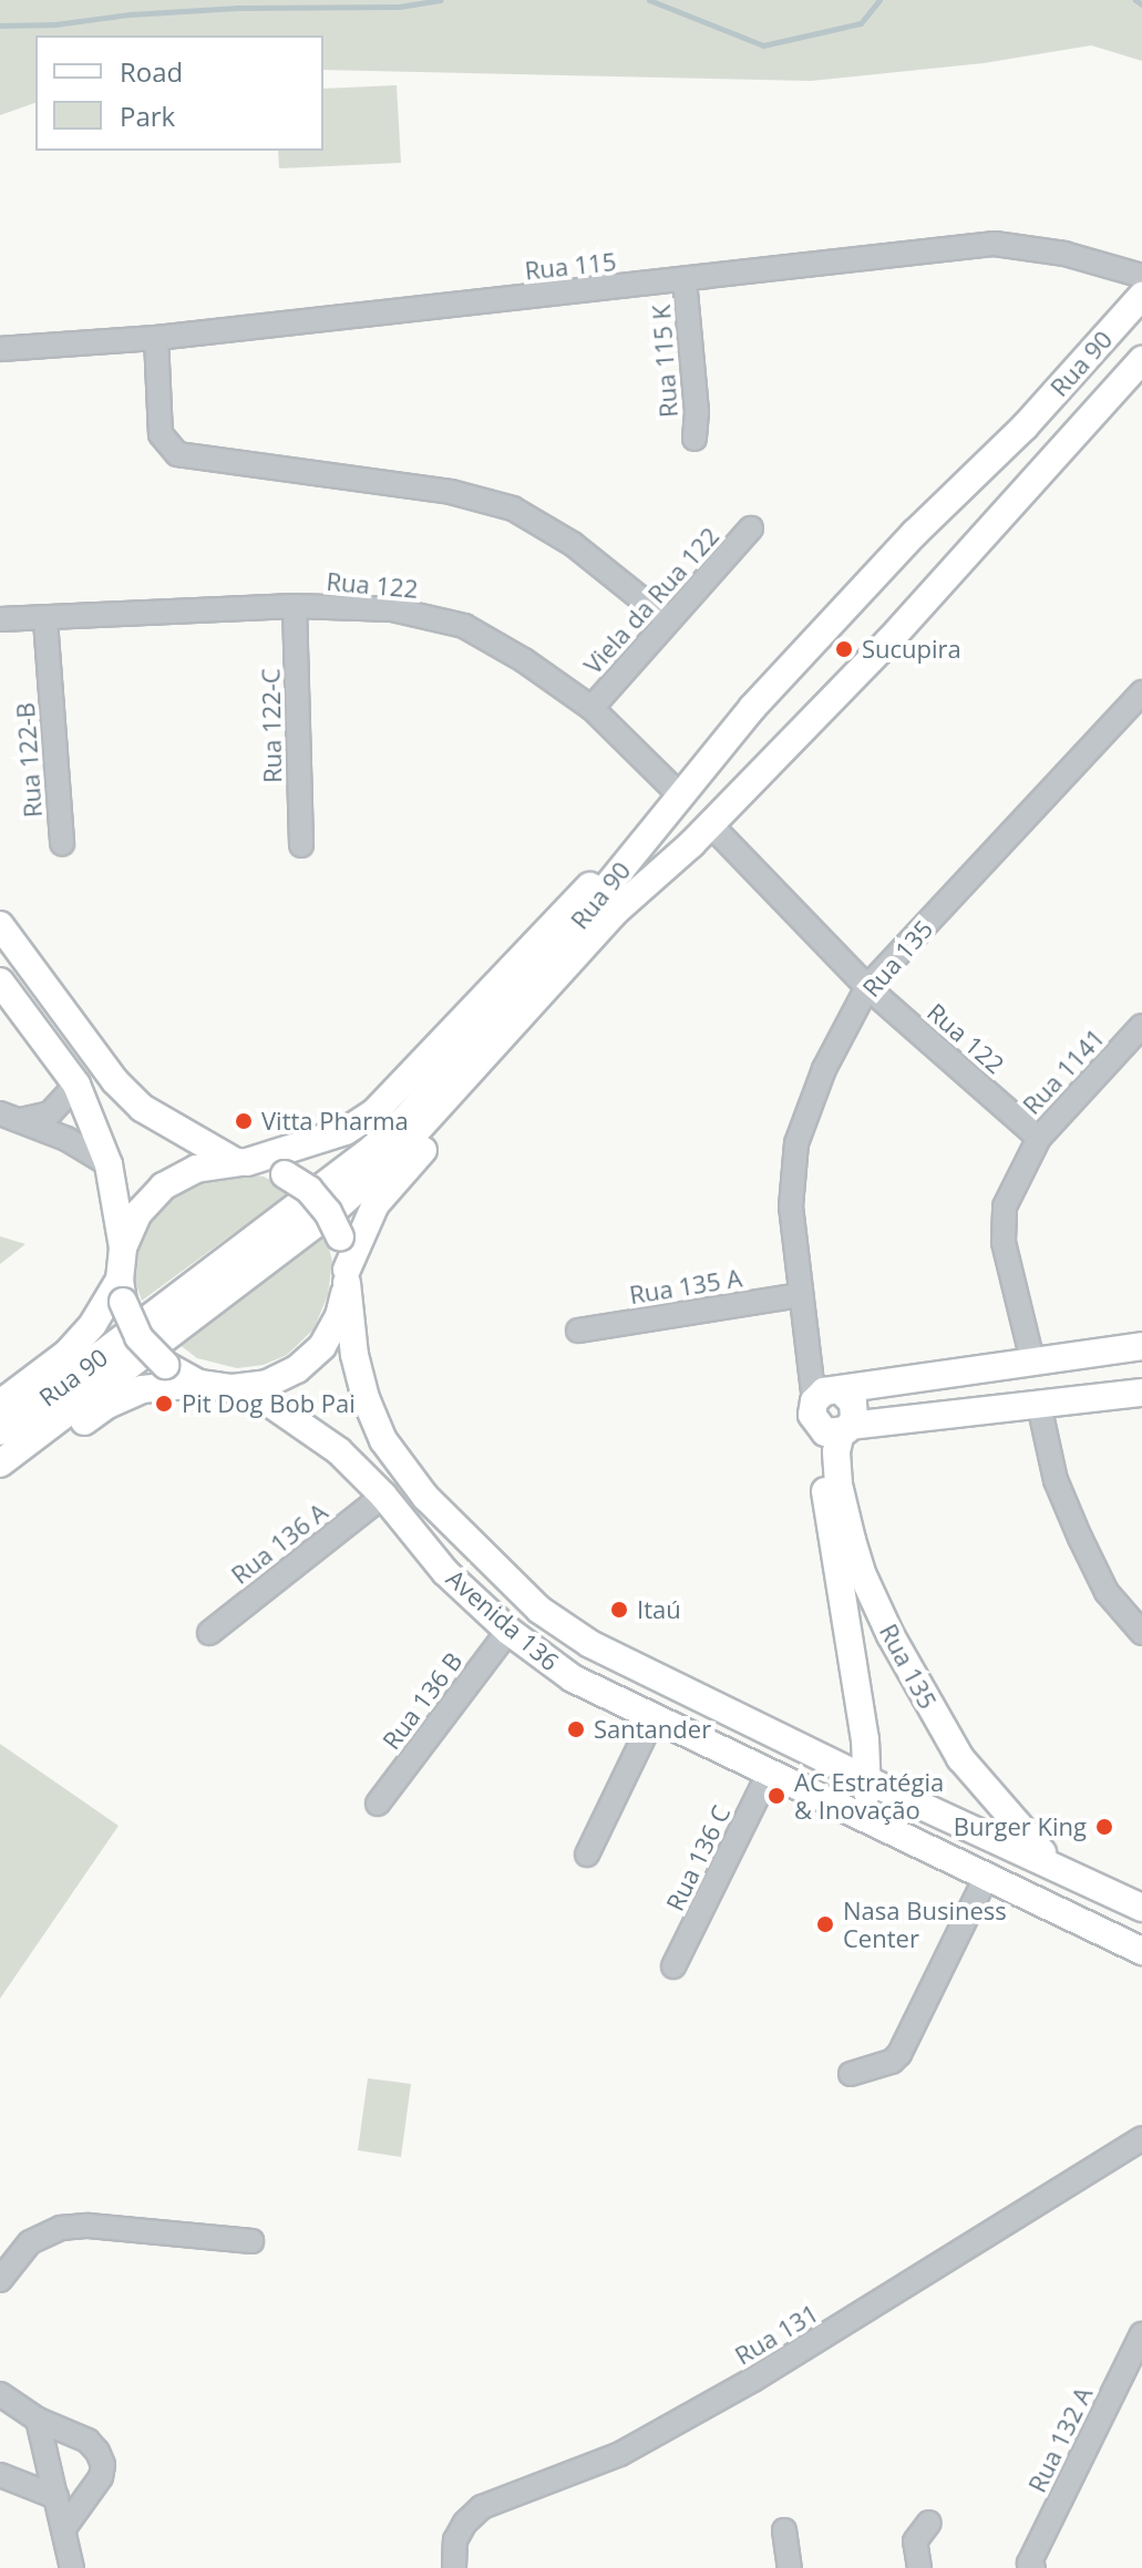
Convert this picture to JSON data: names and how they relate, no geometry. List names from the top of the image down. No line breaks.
{"streets":{"main road":["Rua 90","Rua 135","Avenida 136"],"street":["Rua 115","Rua 115 K","Rua 122","Viela da Rua 122","Rua 122-C","Rua 122-B","Rua 1141","Rua 135 A","Rua 136 A","Rua 136 B","Rua 136 C","Rua 131","Rua 132 A"]},"crossings":[["Rua 115","Rua 115 K"],["Rua 90","Rua 122"],["Rua 122","Viela da Rua 122"],["Rua 122","Rua 122-C"],["Rua 122","Rua 122-B"],["Rua 122","Rua 135"],["Rua 122","Rua 1141"],["Rua 135","Rua 135 A"],["Rua 135","Avenida 136"],["Rua 136 A","Avenida 136"],["Avenida 136","Rua 136 B"],["Avenida 136","Rua 136 C"]],"places":["Sucupira","Vitta Pharma","Pit Dog Bob Pai","Itaú","Santander","AC Estratégia & Inovação","Burger King","Nasa Business Center"],"legend":["Road","Park"]}
